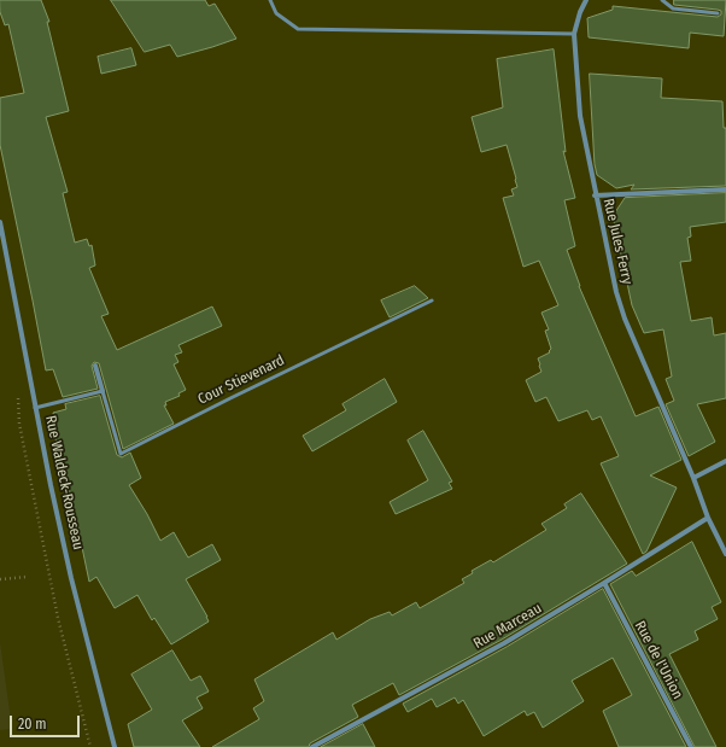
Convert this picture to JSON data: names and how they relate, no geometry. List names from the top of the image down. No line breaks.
{"streets":{"street":["Rue Jules Ferry","Cour Stievenard","Rue Waldeck-Rousseau","Rue Marceau","Rue de l'Union"]},"crossings":[["Rue Jules Ferry","Rue Marceau"],["Rue Marceau","Rue de l'Union"]],"scale_bar":"20 m"}
